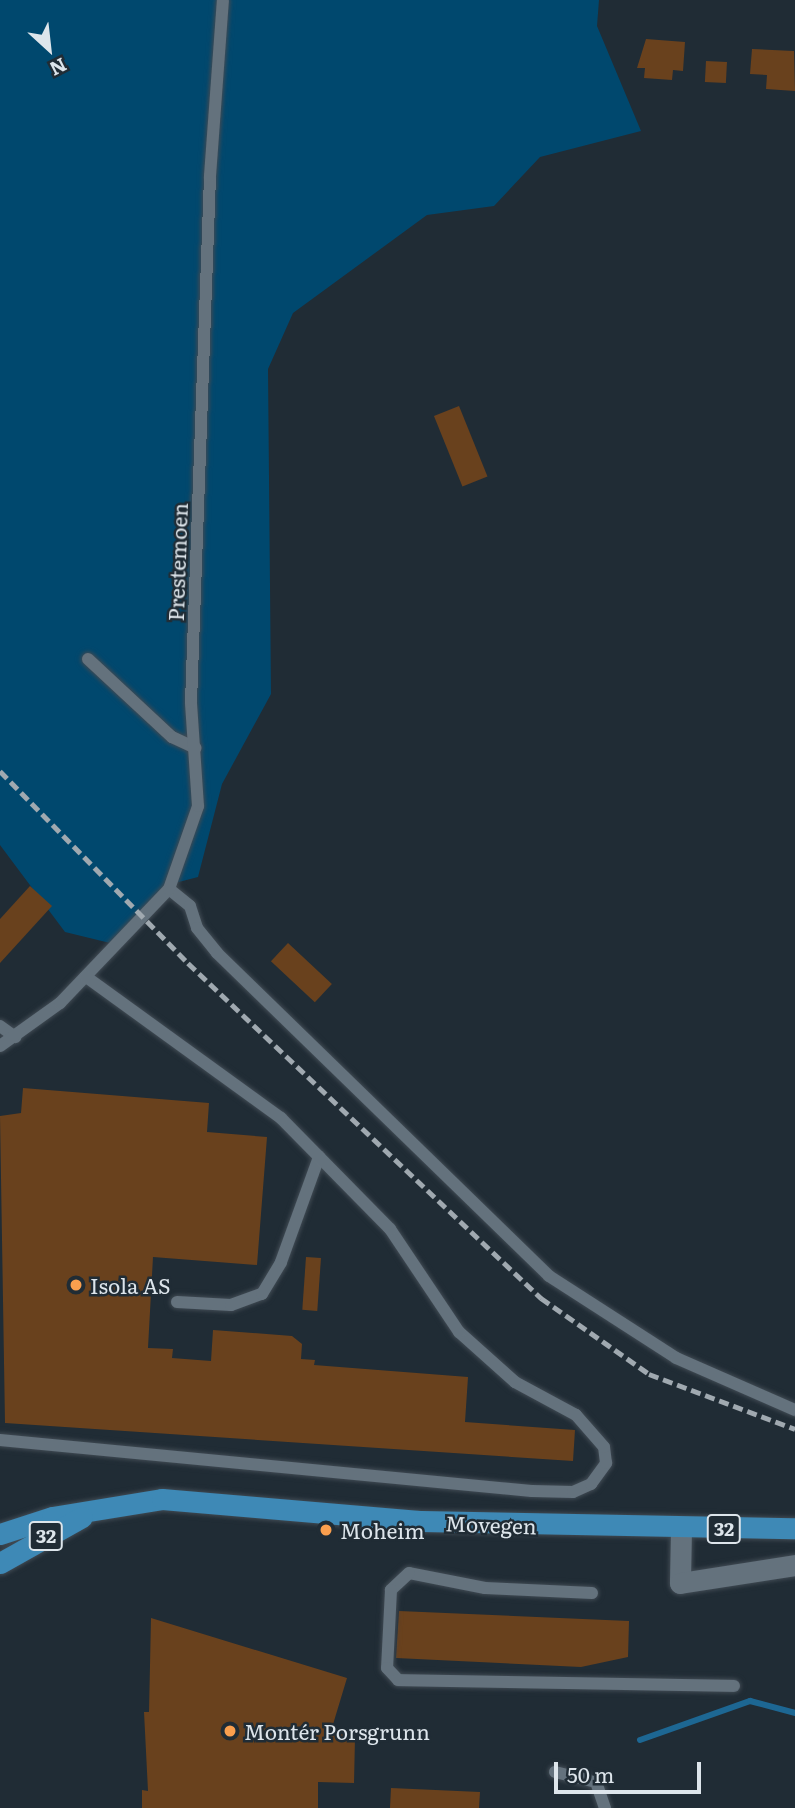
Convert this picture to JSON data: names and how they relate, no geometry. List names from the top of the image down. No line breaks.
{"streets":{"main road":["Movegen","32"],"lane":["Prestemoen"]},"places":["Isola AS","Moheim","Montér Porsgrunn"],"scale_bar":"50 m","north":"bottom right"}
